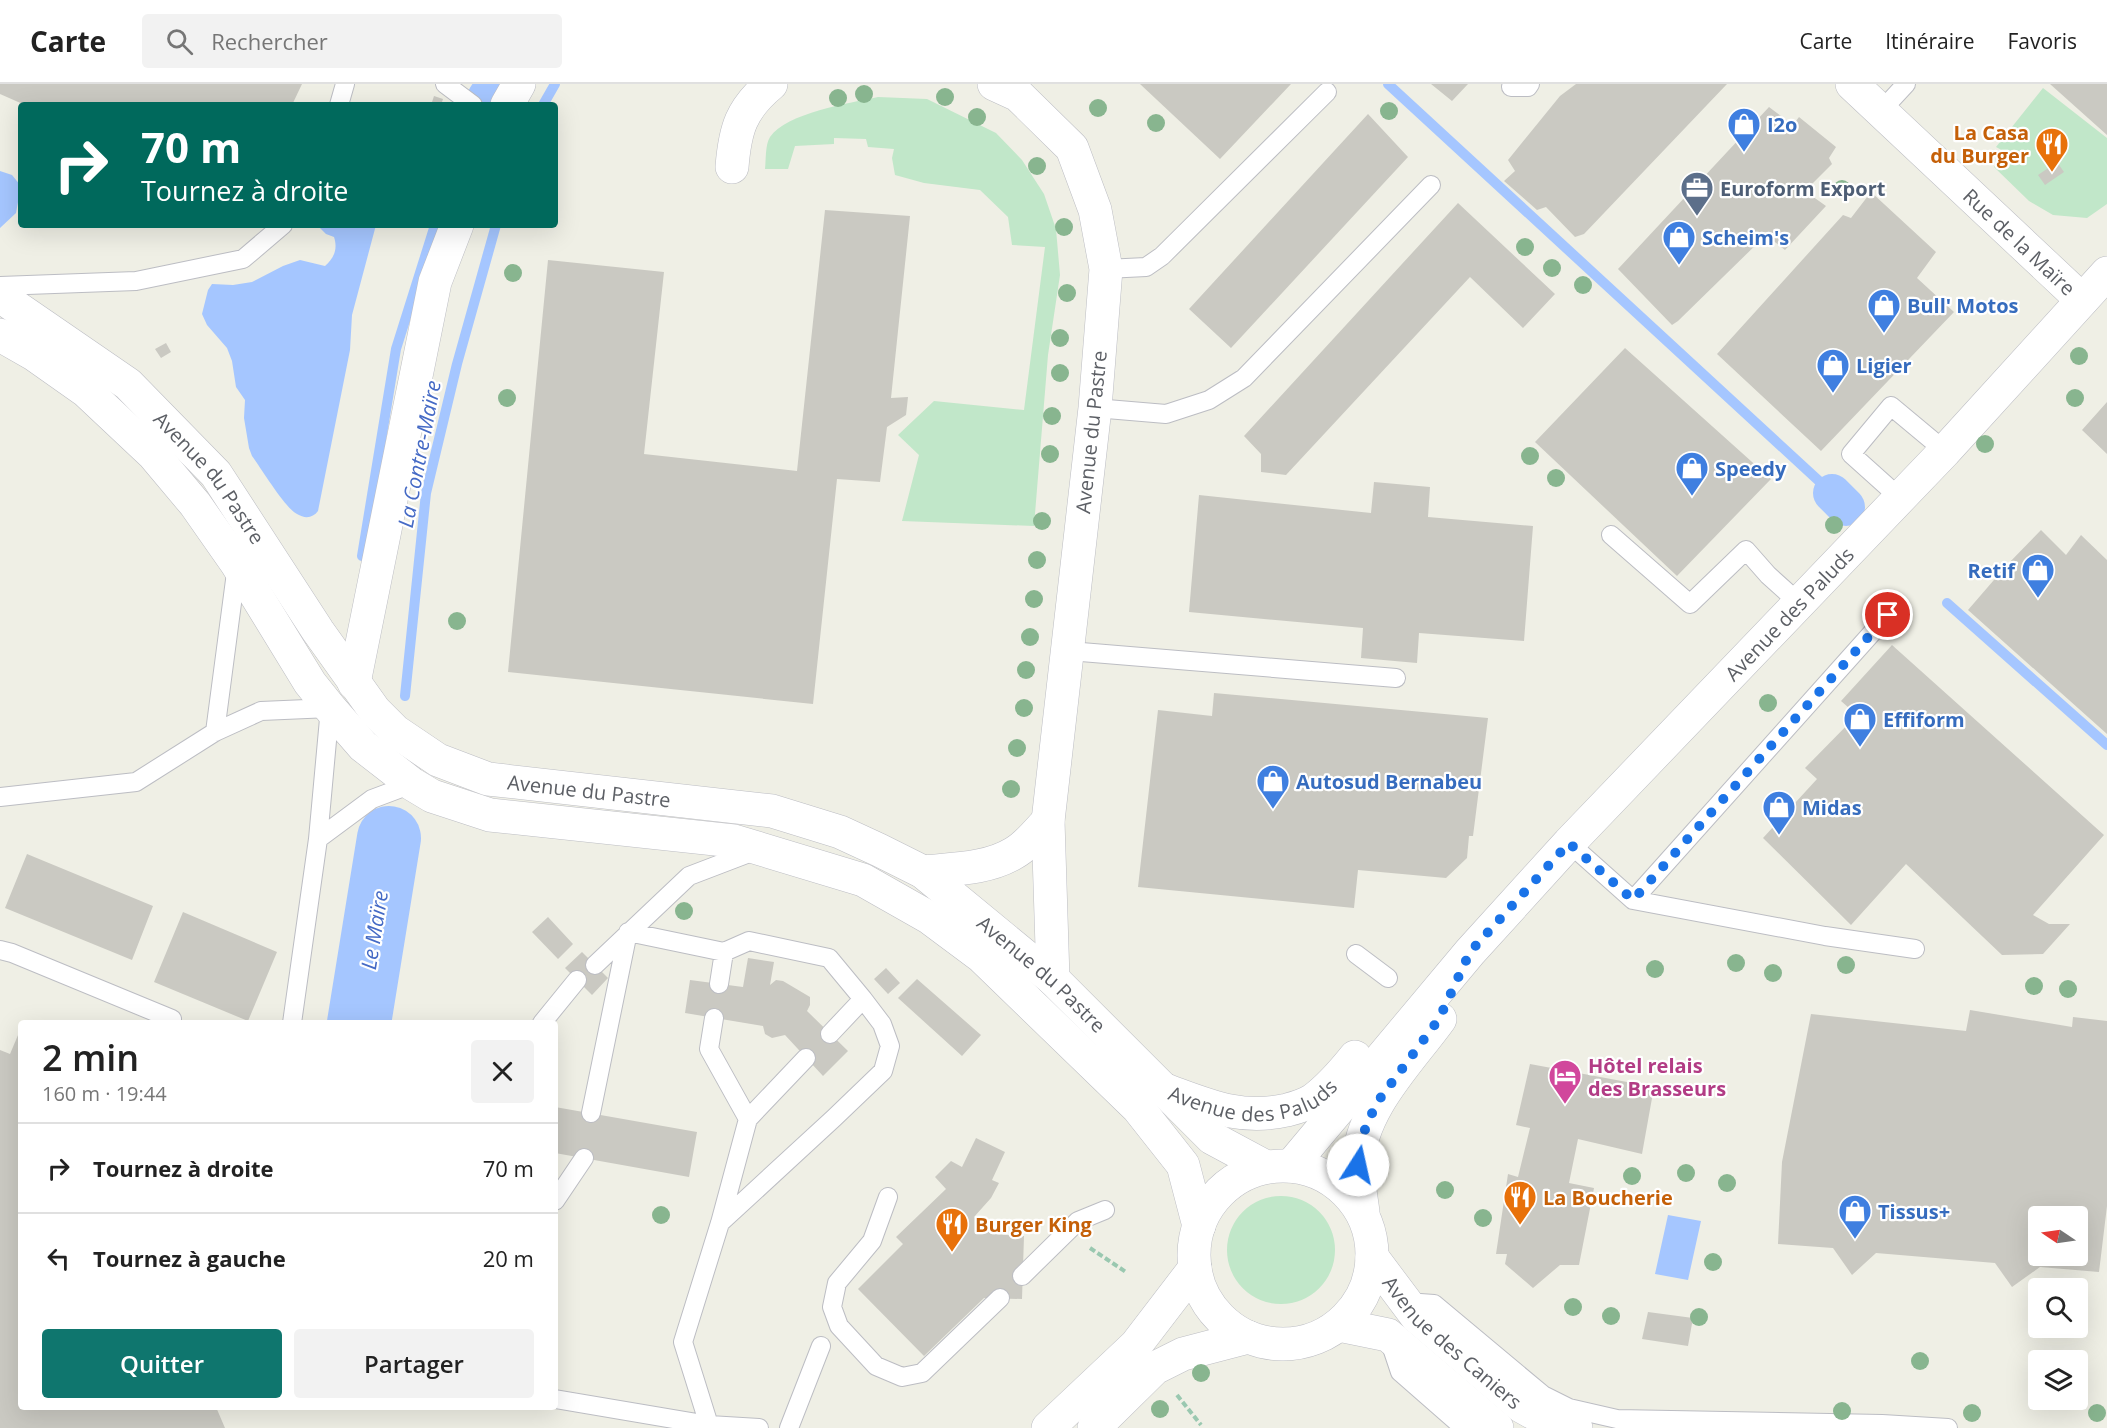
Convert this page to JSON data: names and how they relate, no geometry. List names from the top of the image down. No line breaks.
{"streets":{"street":["Rue de la Maïre","Avenue du Pastre","Avenue des Paluds","Avenue des Caniers"]},"crossings":[["Rue de la Maïre","Avenue des Paluds"],["Avenue du Pastre","Avenue des Paluds"],["Avenue du Pastre","Avenue des Caniers"],["Avenue des Paluds","Avenue des Caniers"]],"water":["La Contre-Maïre","Le Maïre"],"places":{"shop":["I2o","Scheim's","Bull' Motos","Ligier","Speedy","Retif","Effiform","Autosud Bernabeu","Midas","Tissus+"],"restaurant":["La Casa du Burger","La Boucherie","Burger King"],"office":["Euroform Export"],"hotel":["Hôtel relais des Brasseurs"]},"north":"left","page":{"header":"Carte","search":"Rechercher","nav":["Carte","Itinéraire","Favoris"],"turn":["70 m","Tournez à droite"],"heading":["2 min","160 m · 19:44"],"list":[{"name":"Tournez à droite","value":"70 m"},{"name":"Tournez à gauche","value":"20 m"}],"buttons":["Quitter","Partager"]}}
